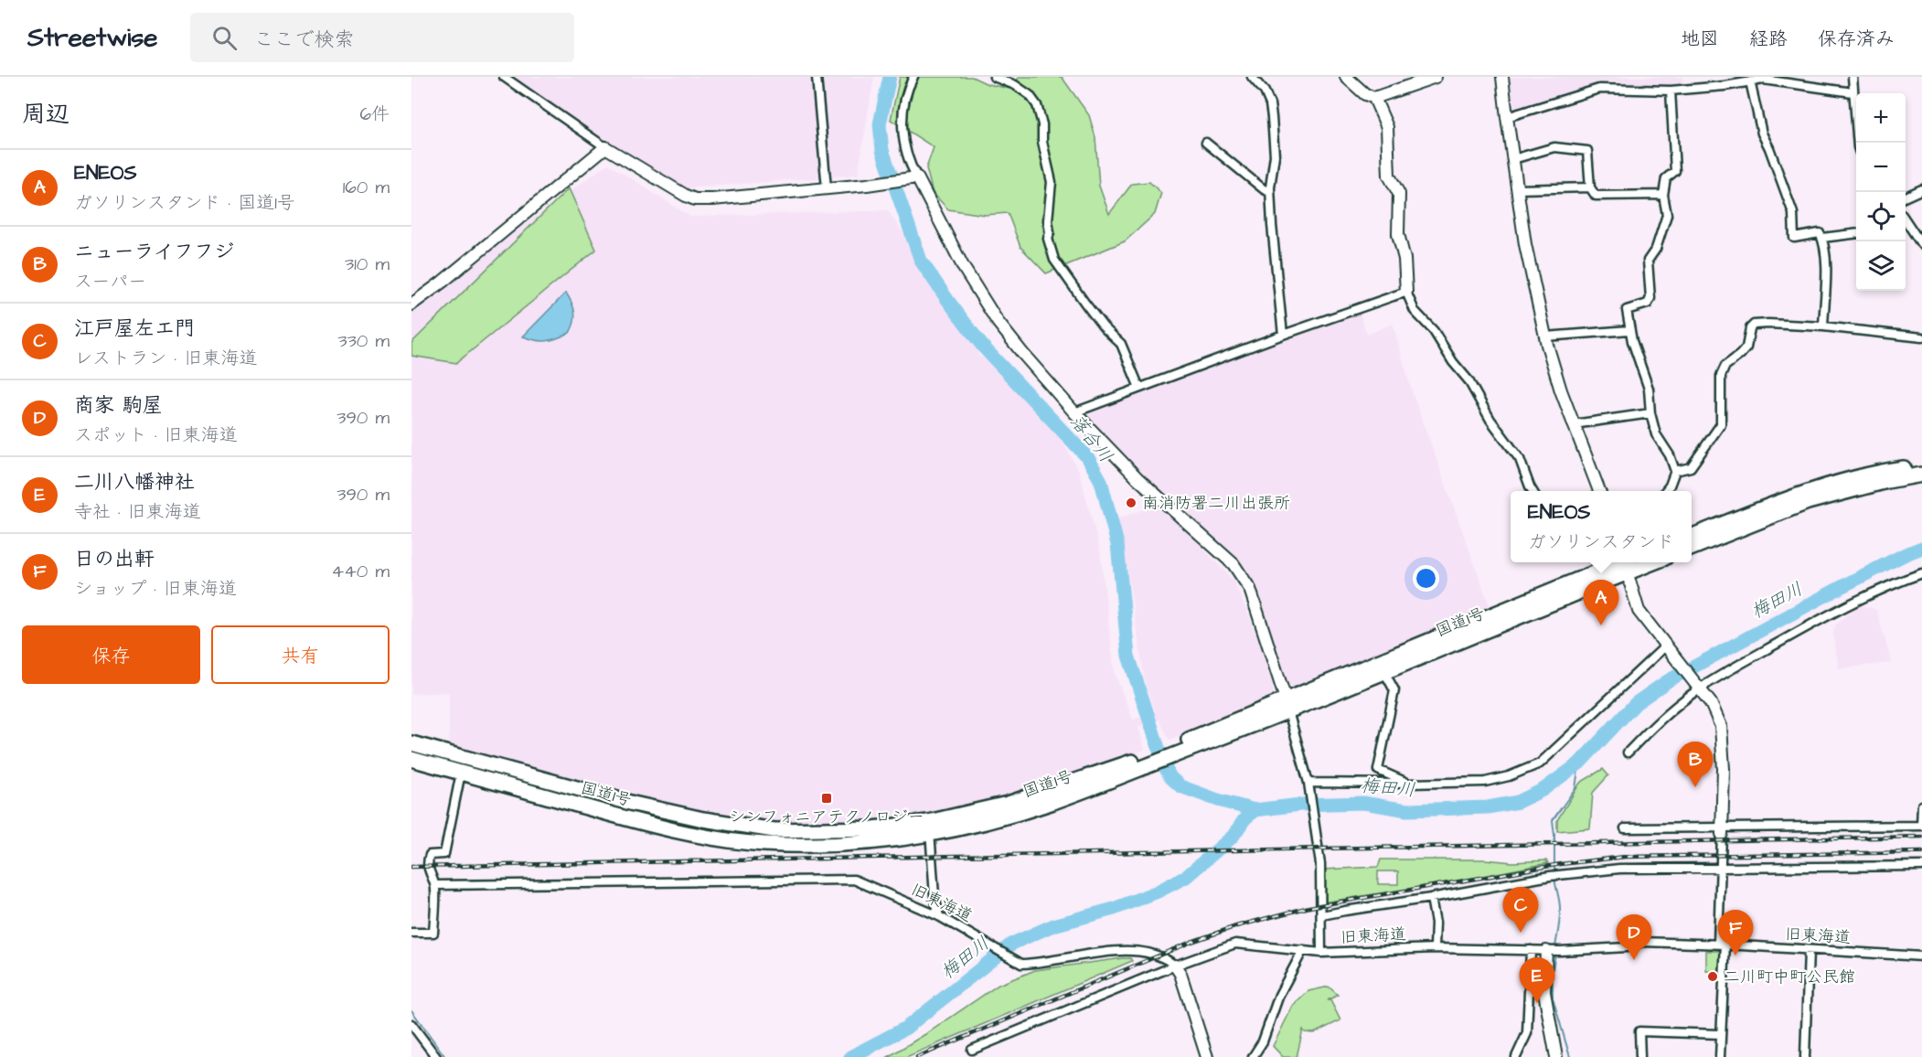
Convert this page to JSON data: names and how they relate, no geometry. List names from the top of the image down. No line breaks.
{"streets":{"highway":["国道1号"],"street":["旧東海道"]},"water":["落合川","梅田川"],"places":{"other":["南消防署二川出張所","二川町中町公民館"],"transit":["シンフォニアテクノロジー"]},"page":{"header":"Streetwise","search":"ここで検索","nav":["地図","経路","保存済み"],"heading":["周辺","6件"],"map_buttons":["+","−"],"list":[{"mark":"A","name":"ENEOS","note":"ガソリンスタンド · 国道1号","value":"160 m"},{"mark":"B","name":"ニューライフフジ","note":"スーパー","value":"310 m"},{"mark":"C","name":"江戸屋左エ門","note":"レストラン · 旧東海道","value":"330 m"},{"mark":"D","name":"商家 駒屋","note":"スポット · 旧東海道","value":"390 m"},{"mark":"E","name":"二川八幡神社","note":"寺社 · 旧東海道","value":"390 m"},{"mark":"F","name":"日の出軒","note":"ショップ · 旧東海道","value":"440 m"}],"popup":["ENEOS","ガソリンスタンド"],"pins":["A","B","C","F","D","E"],"buttons":["保存","共有"]}}
